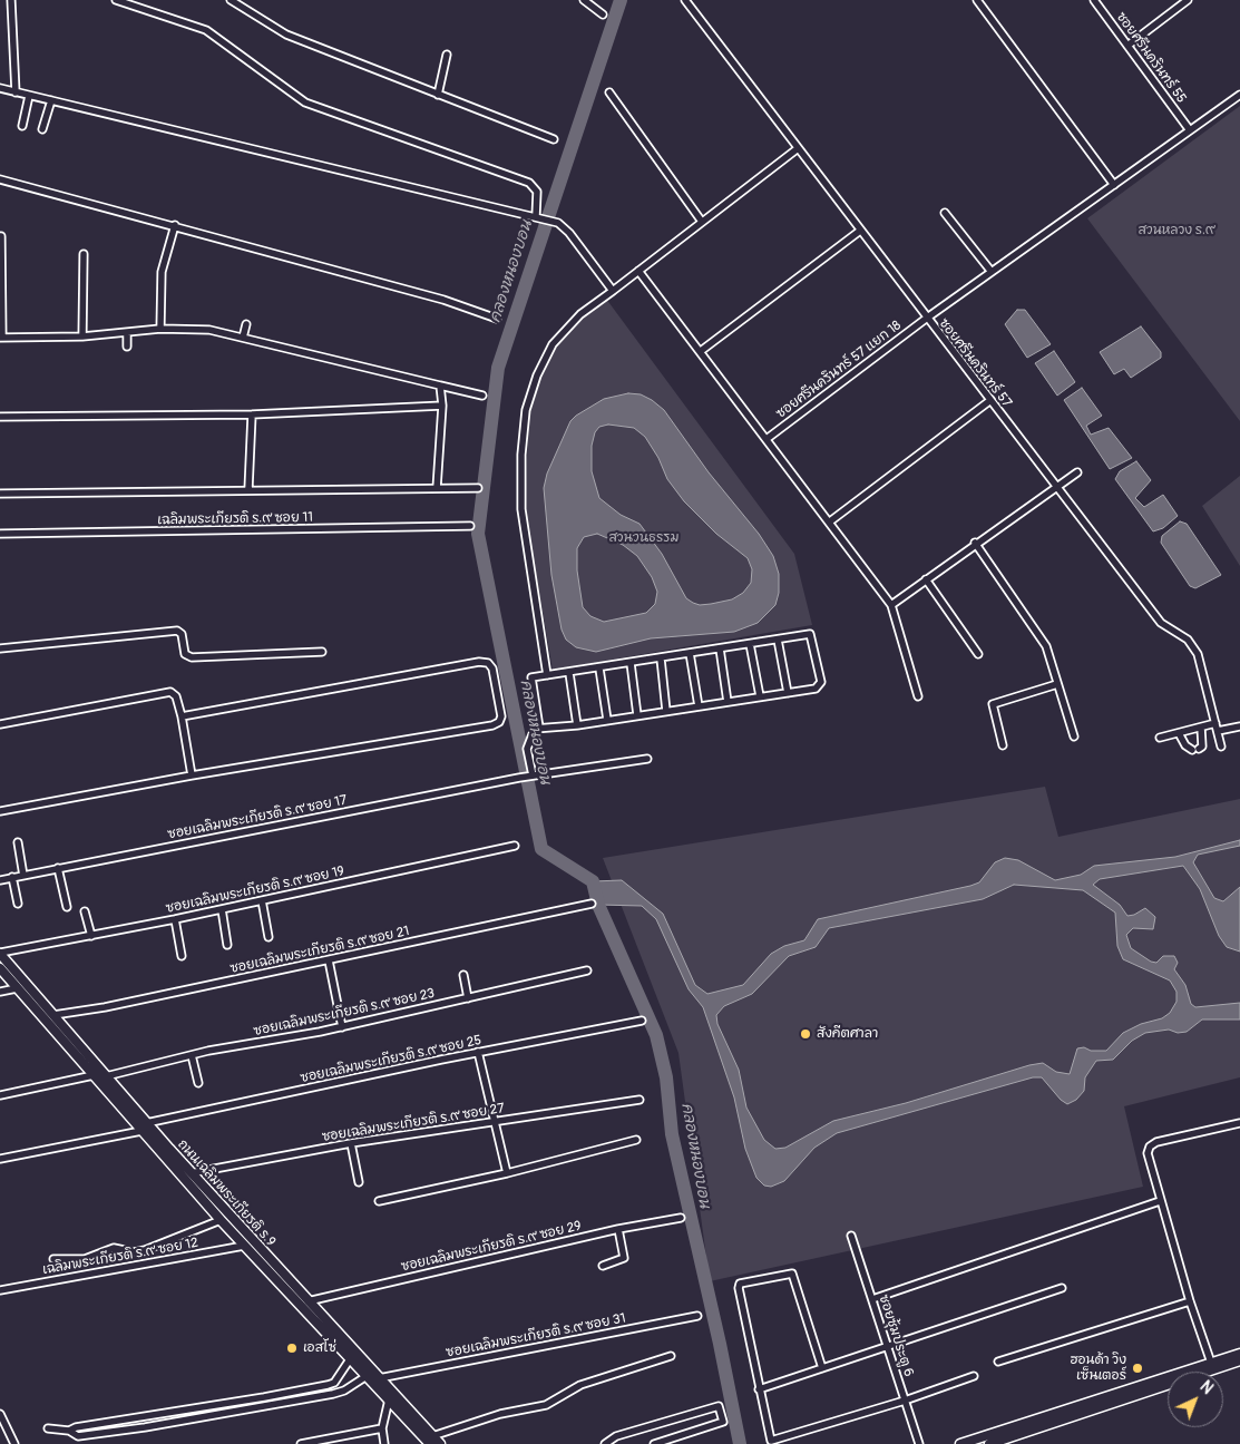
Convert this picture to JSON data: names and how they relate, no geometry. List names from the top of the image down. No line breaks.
{"streets":{"main road":["ถนนเฉลิมพระเกียรติ ร.9"],"street":["ซอยศรีนครินทร์ 55","ซอยศรีนครินทร์ 57","ซอยศรีนครินทร์ 57 แยก 18","เฉลิมพระเกียรติ ร.๙ ซอย 11","ซอยเฉลิมพระเกียรติ ร.๙ ซอย 17","ซอยเฉลิมพระเกียรติ ร.๙ ซอย 19","ซอยเฉลิมพระเกียรติ ร.๙ ซอย 21","ซอยเฉลิมพระเกียรติ ร.๙ ซอย 23","ซอยเฉลิมพระเกียรติ ร.๙ ซอย 25","ซอยเฉลิมพระเกียรติ ร.๙ ซอย 27","ซอยเฉลิมพระเกียรติ ร.๙ ซอย 29","เฉลิมพระเกียรติ ร.๙ ซอย 12","ซอยเฉลิมพระเกียรติ ร.๙ ซอย 31","ซอยซุ้มประตู 6"]},"crossings":[["ซอยศรีนครินทร์ 55","ซอยศรีนครินทร์ 57 แยก 18"],["ซอยศรีนครินทร์ 57","ซอยศรีนครินทร์ 57 แยก 18"],["ซอยเฉลิมพระเกียรติ ร.๙ ซอย 19","ถนนเฉลิมพระเกียรติ ร.9"],["ซอยเฉลิมพระเกียรติ ร.๙ ซอย 21","ถนนเฉลิมพระเกียรติ ร.9"],["ซอยเฉลิมพระเกียรติ ร.๙ ซอย 23","ถนนเฉลิมพระเกียรติ ร.9"],["ซอยเฉลิมพระเกียรติ ร.๙ ซอย 25","ถนนเฉลิมพระเกียรติ ร.9"],["ซอยเฉลิมพระเกียรติ ร.๙ ซอย 27","ถนนเฉลิมพระเกียรติ ร.9"],["ถนนเฉลิมพระเกียรติ ร.9","ซอยเฉลิมพระเกียรติ ร.๙ ซอย 29"],["ถนนเฉลิมพระเกียรติ ร.9","เฉลิมพระเกียรติ ร.๙ ซอย 12"],["ถนนเฉลิมพระเกียรติ ร.9","ซอยเฉลิมพระเกียรติ ร.๙ ซอย 31"]],"water":["คลองหนองบอน"],"parks":["สวนหลวง ร.๙","สวนวนธรรม"],"places":["สังคีตศาลา","เอสโซ่","ฮอนด้า วิง เซ็นเตอร์"],"north":"top right"}
